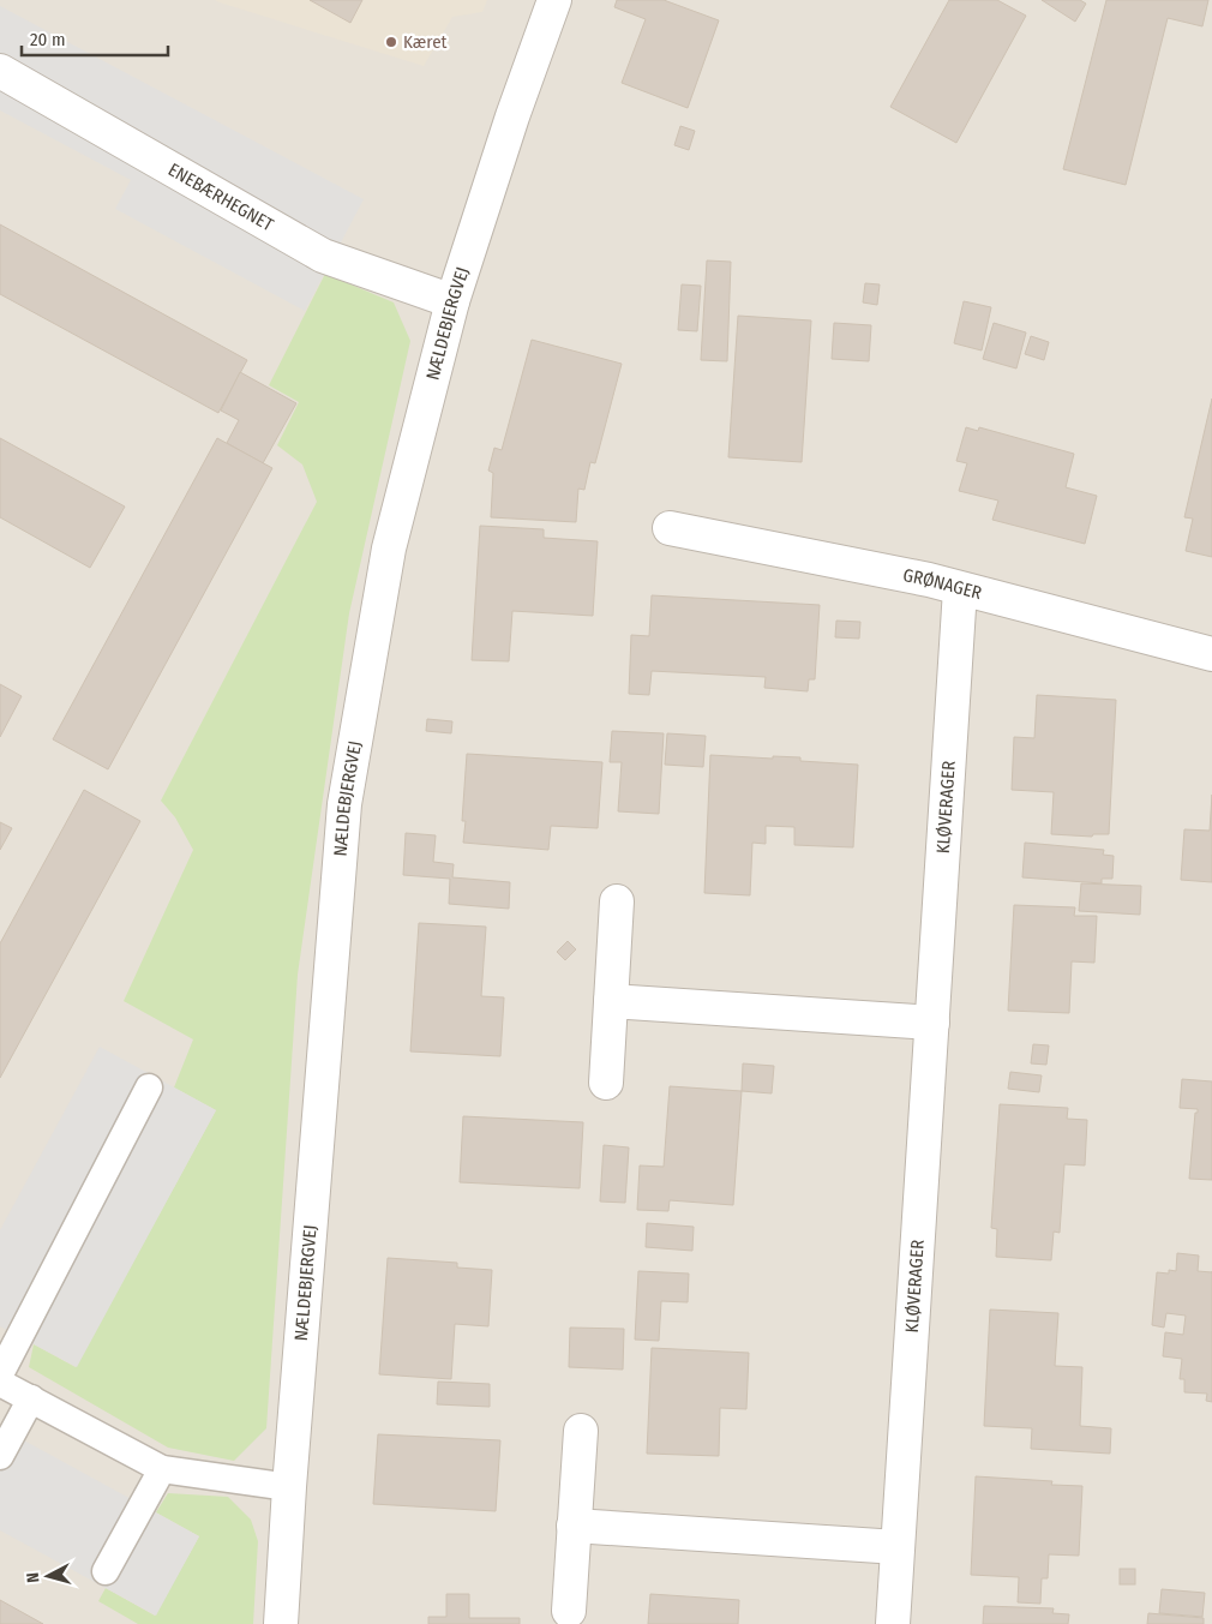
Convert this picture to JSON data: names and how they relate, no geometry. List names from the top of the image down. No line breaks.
{"streets":{"street":["ENEBÆRHEGNET","NÆLDEBJERGVEJ","GRØNAGER","KLØVERAGER"]},"crossings":[["ENEBÆRHEGNET","NÆLDEBJERGVEJ"],["GRØNAGER","KLØVERAGER"]],"places":["Kæret"],"scale_bar":"20 m","north":"left"}
